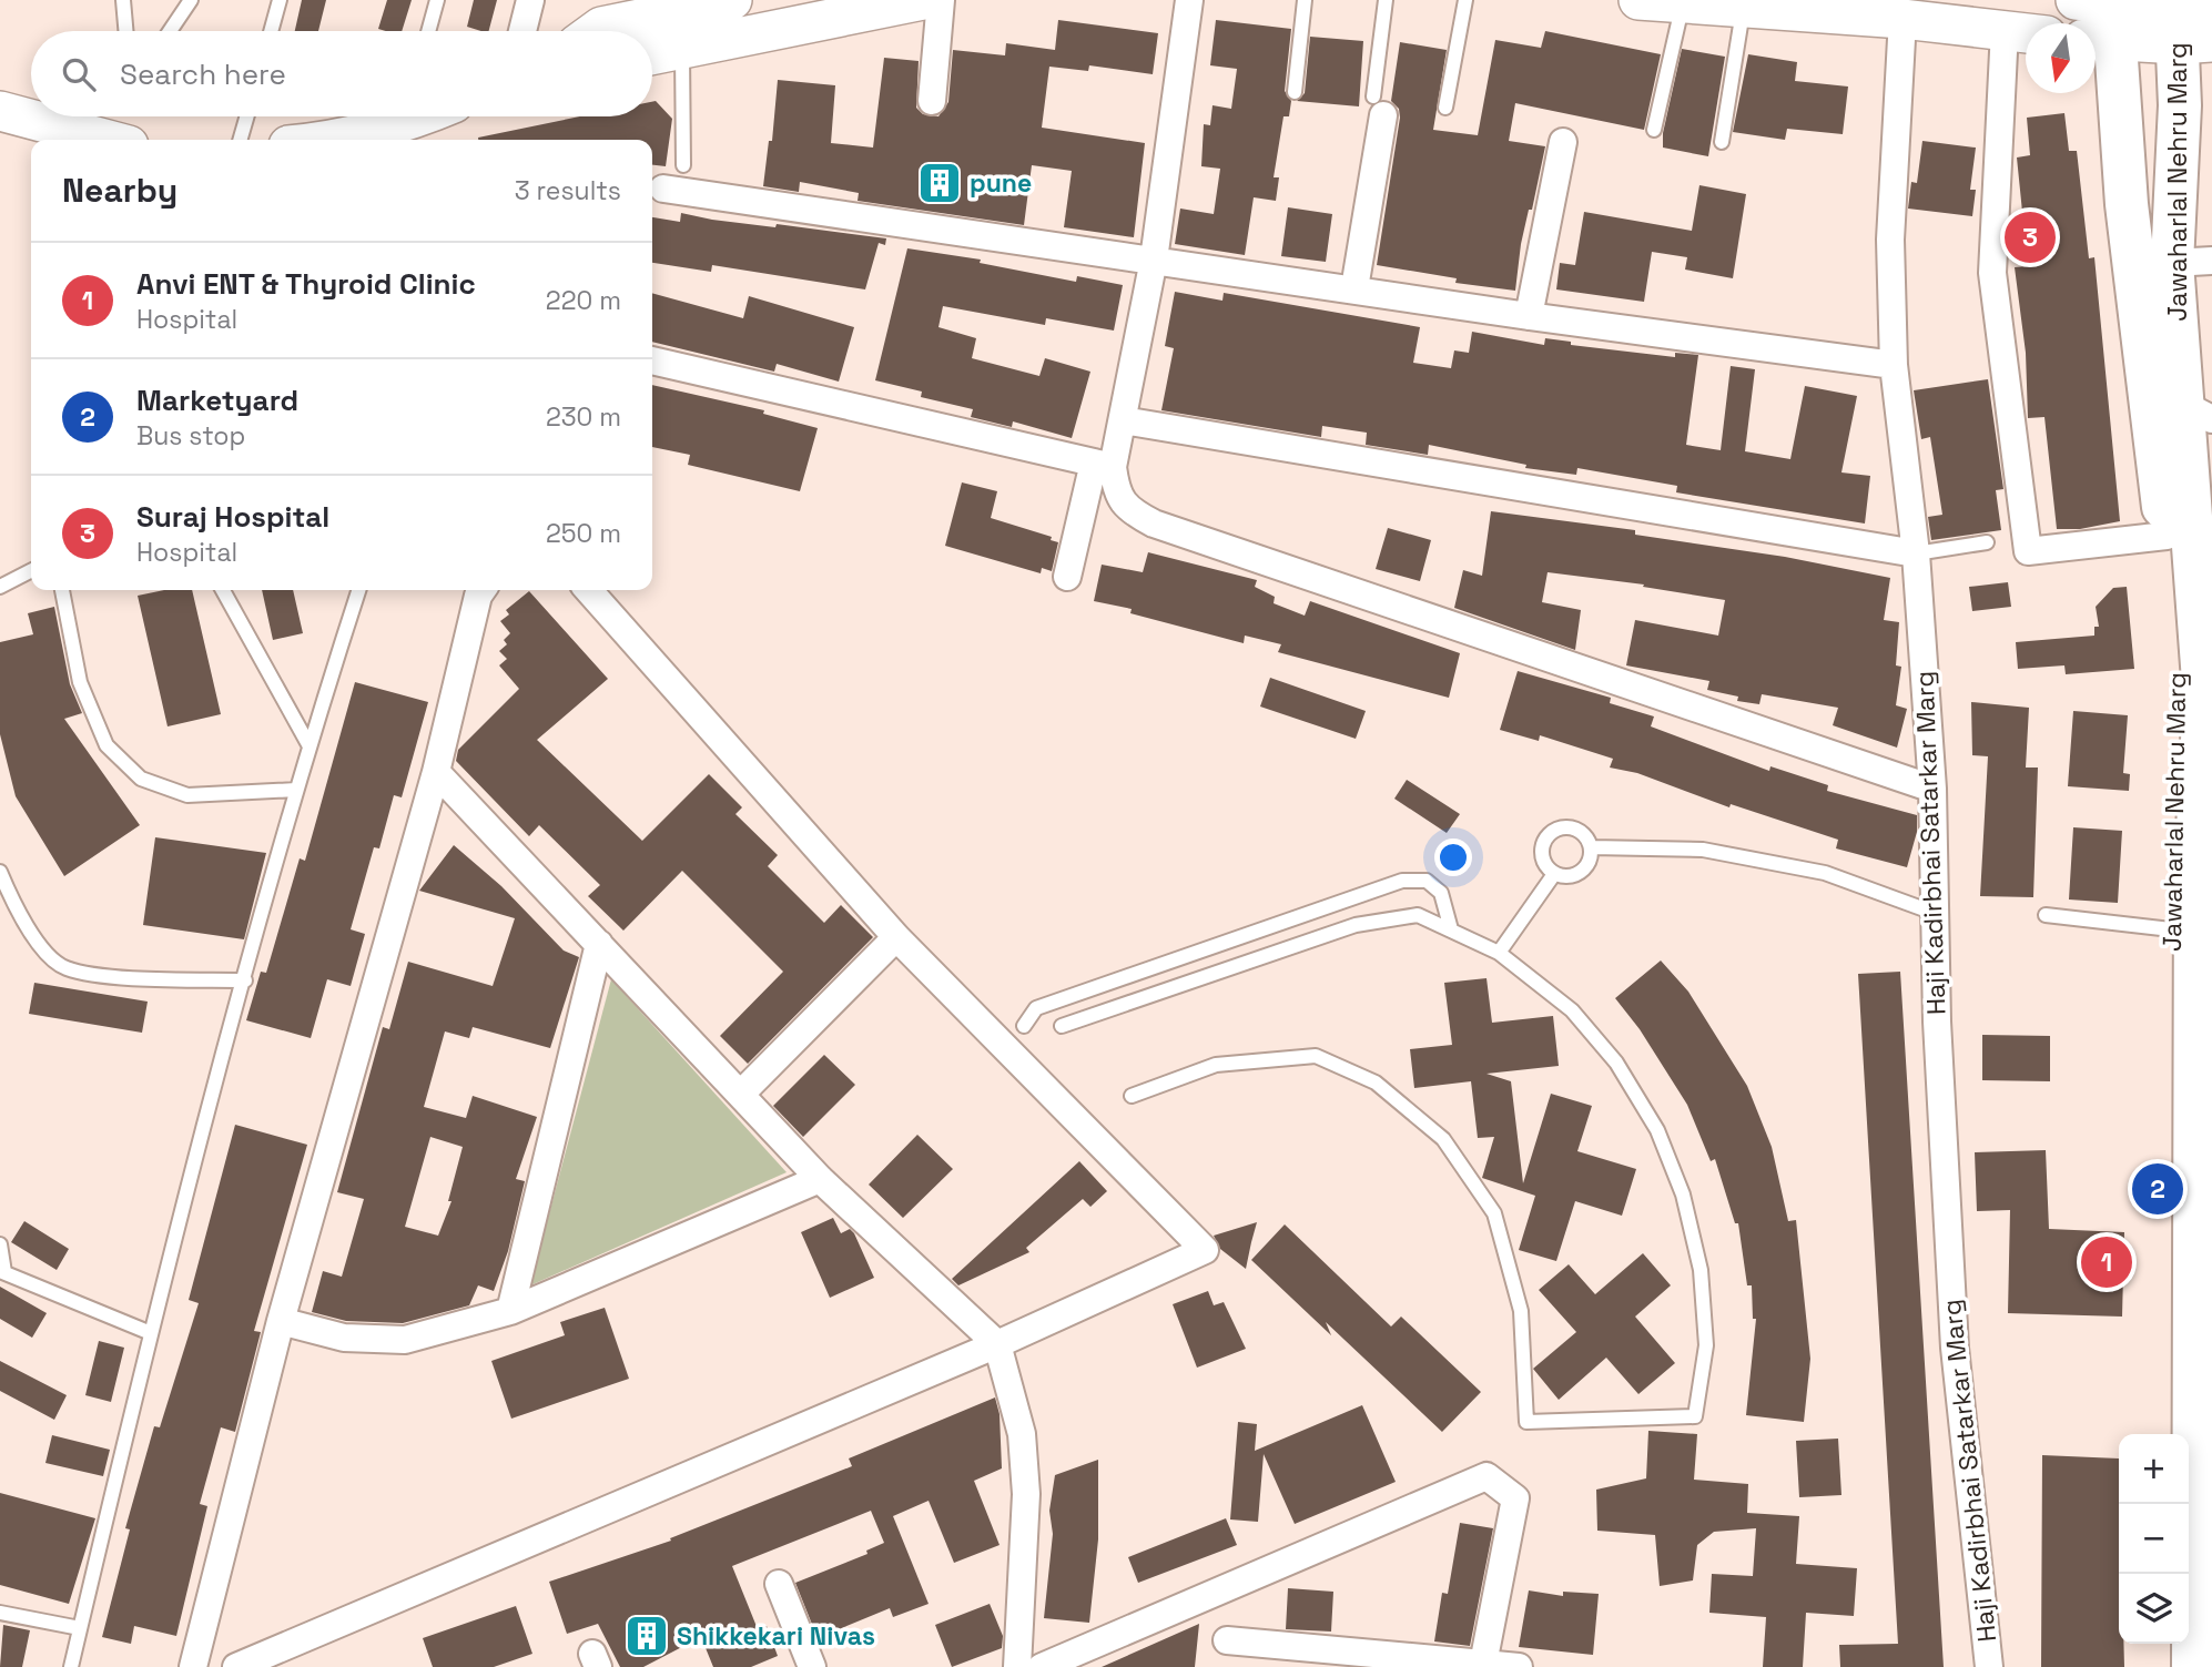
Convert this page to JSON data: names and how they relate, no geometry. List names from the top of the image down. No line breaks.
{"streets":{"main road":["Jawaharlal Nehru Marg"],"street":["Haji Kadirbhai Satarkar Marg"]},"places":{"building":["pune","Shikkekari Nivas"]},"north":"bottom","page":{"search":"Search here","heading":["Nearby","3 results"],"pins":["3","2","1"],"list":[{"mark":"1","name":"Anvi ENT & Thyroid Clinic","note":"Hospital","value":"220 m"},{"mark":"2","name":"Marketyard","note":"Bus stop","value":"230 m"},{"mark":"3","name":"Suraj Hospital","note":"Hospital","value":"250 m"}],"map_buttons":["+","−"]}}
